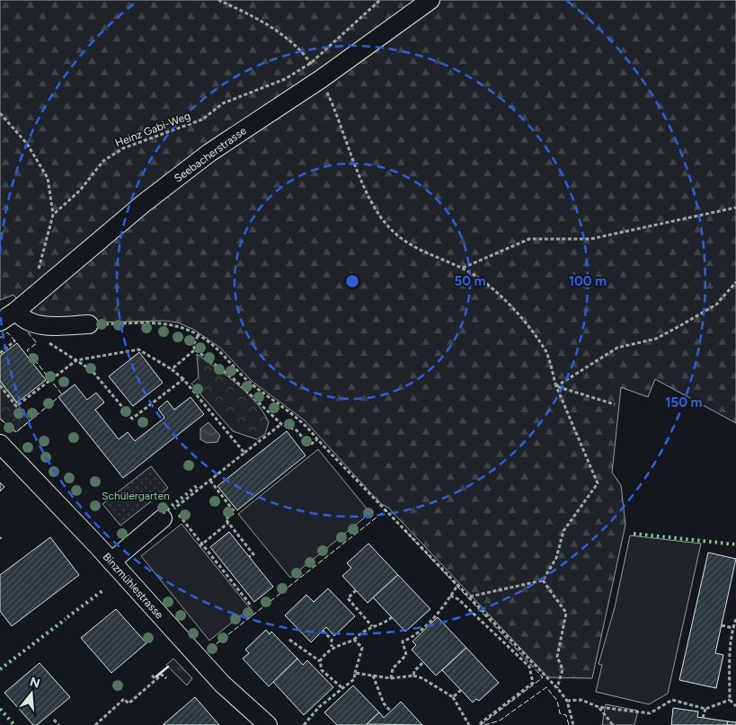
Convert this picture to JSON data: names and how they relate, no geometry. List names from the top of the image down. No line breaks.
{"streets":{"street":["Seebacherstrasse","Binzmühlestrasse"],"path":["Heinz Gabi-Weg"]},"parks":["Schülergarten"],"north":"top","rings":["50 m","100 m","150 m"]}
